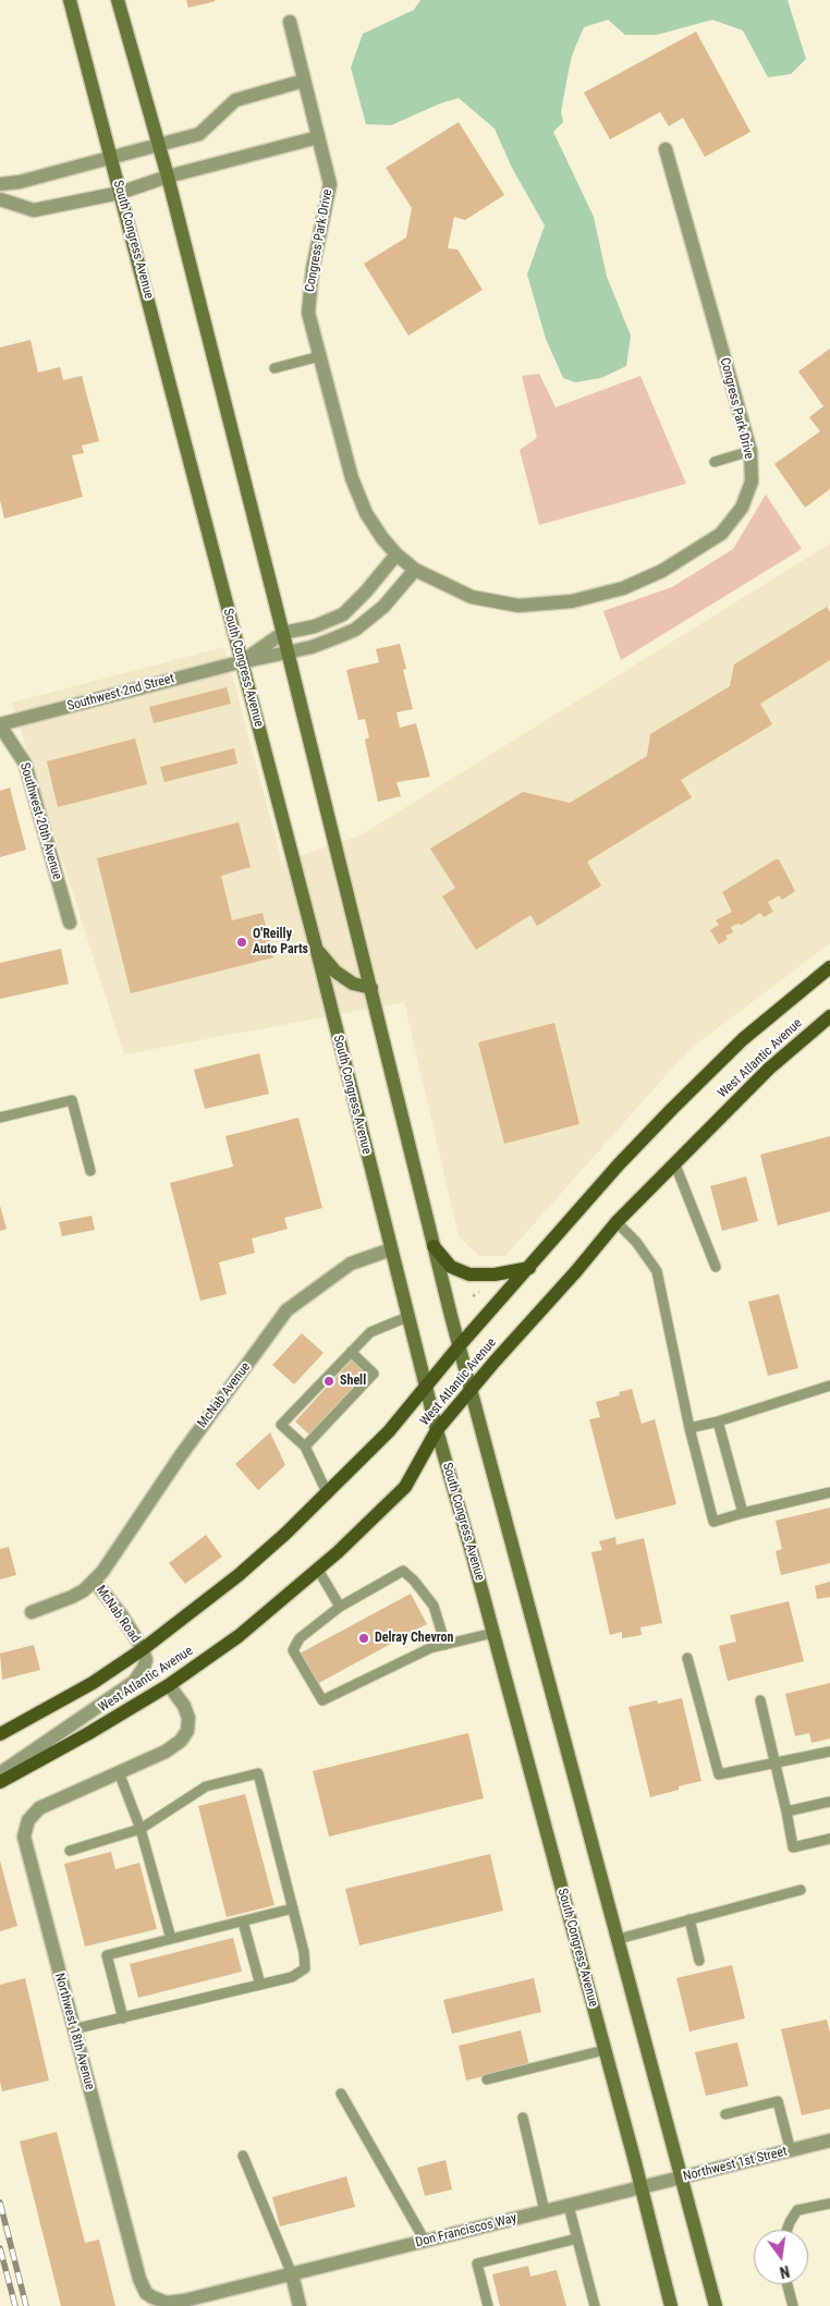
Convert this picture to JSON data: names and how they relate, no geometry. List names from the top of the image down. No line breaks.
{"streets":{"main road":["South Congress Avenue","West Atlantic Avenue"],"street":["Congress Park Drive","Southwest 2nd Street","Southwest 20th Avenue","McNab Avenue","McNab Road","Northwest 18th Avenue","Northwest 1st Street","Don Franciscos Way"]},"crossings":[["South Congress Avenue","Southwest 2nd Street"],["South Congress Avenue","West Atlantic Avenue"],["South Congress Avenue","McNab Avenue"],["South Congress Avenue","Northwest 1st Street"],["South Congress Avenue","Don Franciscos Way"],["Southwest 2nd Street","Southwest 20th Avenue"],["West Atlantic Avenue","McNab Road"],["West Atlantic Avenue","Northwest 18th Avenue"],["McNab Avenue","McNab Road"],["Northwest 18th Avenue","Don Franciscos Way"],["Northwest 1st Street","Don Franciscos Way"]],"places":["O'Reilly Auto Parts","Shell","Delray Chevron"],"north":"bottom"}
